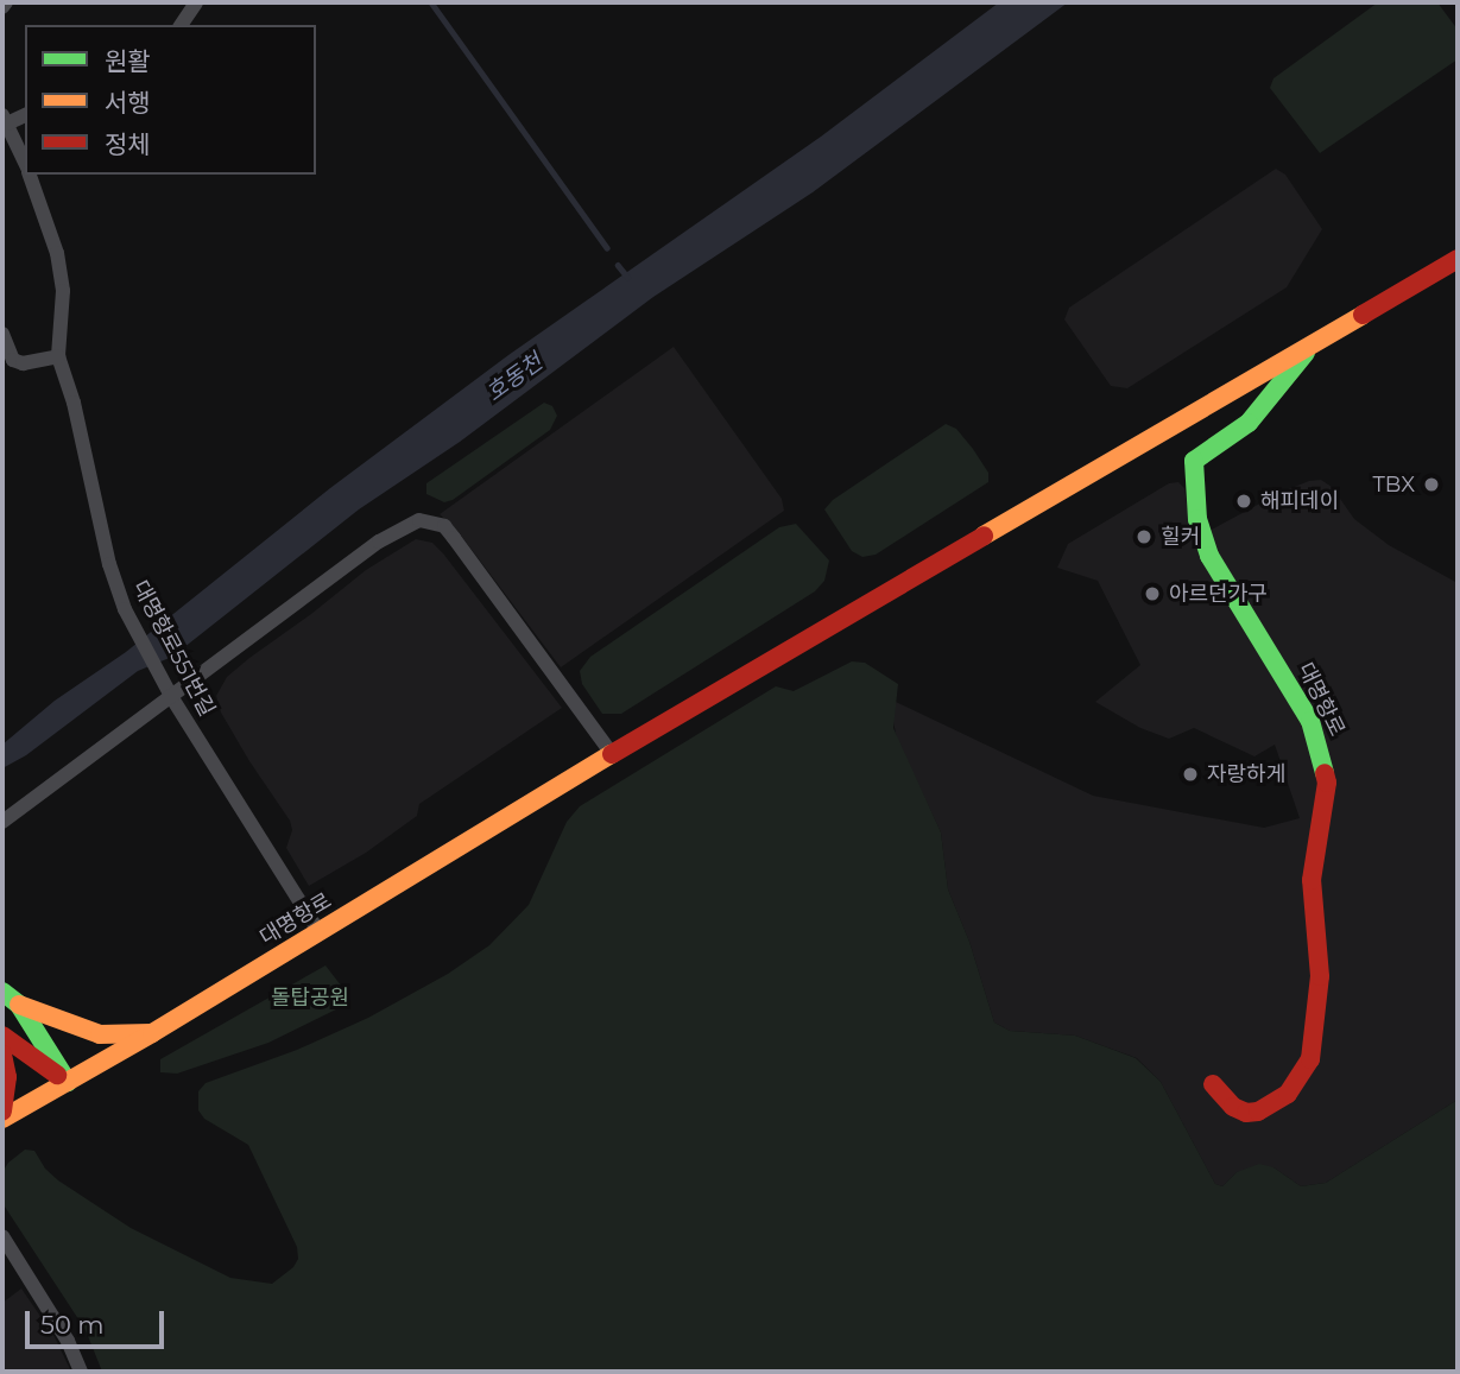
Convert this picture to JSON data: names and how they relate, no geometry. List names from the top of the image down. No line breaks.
{"streets":{"main road":["대명항로"],"street":["대명항로551번길"]},"crossings":[["대명항로551번길","대명항로"]],"water":["호동천"],"parks":["돌탑공원"],"places":["TBX","해피데이","힐커","아르던가구","자랑하게"],"legend":["원활","서행","정체"],"scale_bar":"50 m"}
